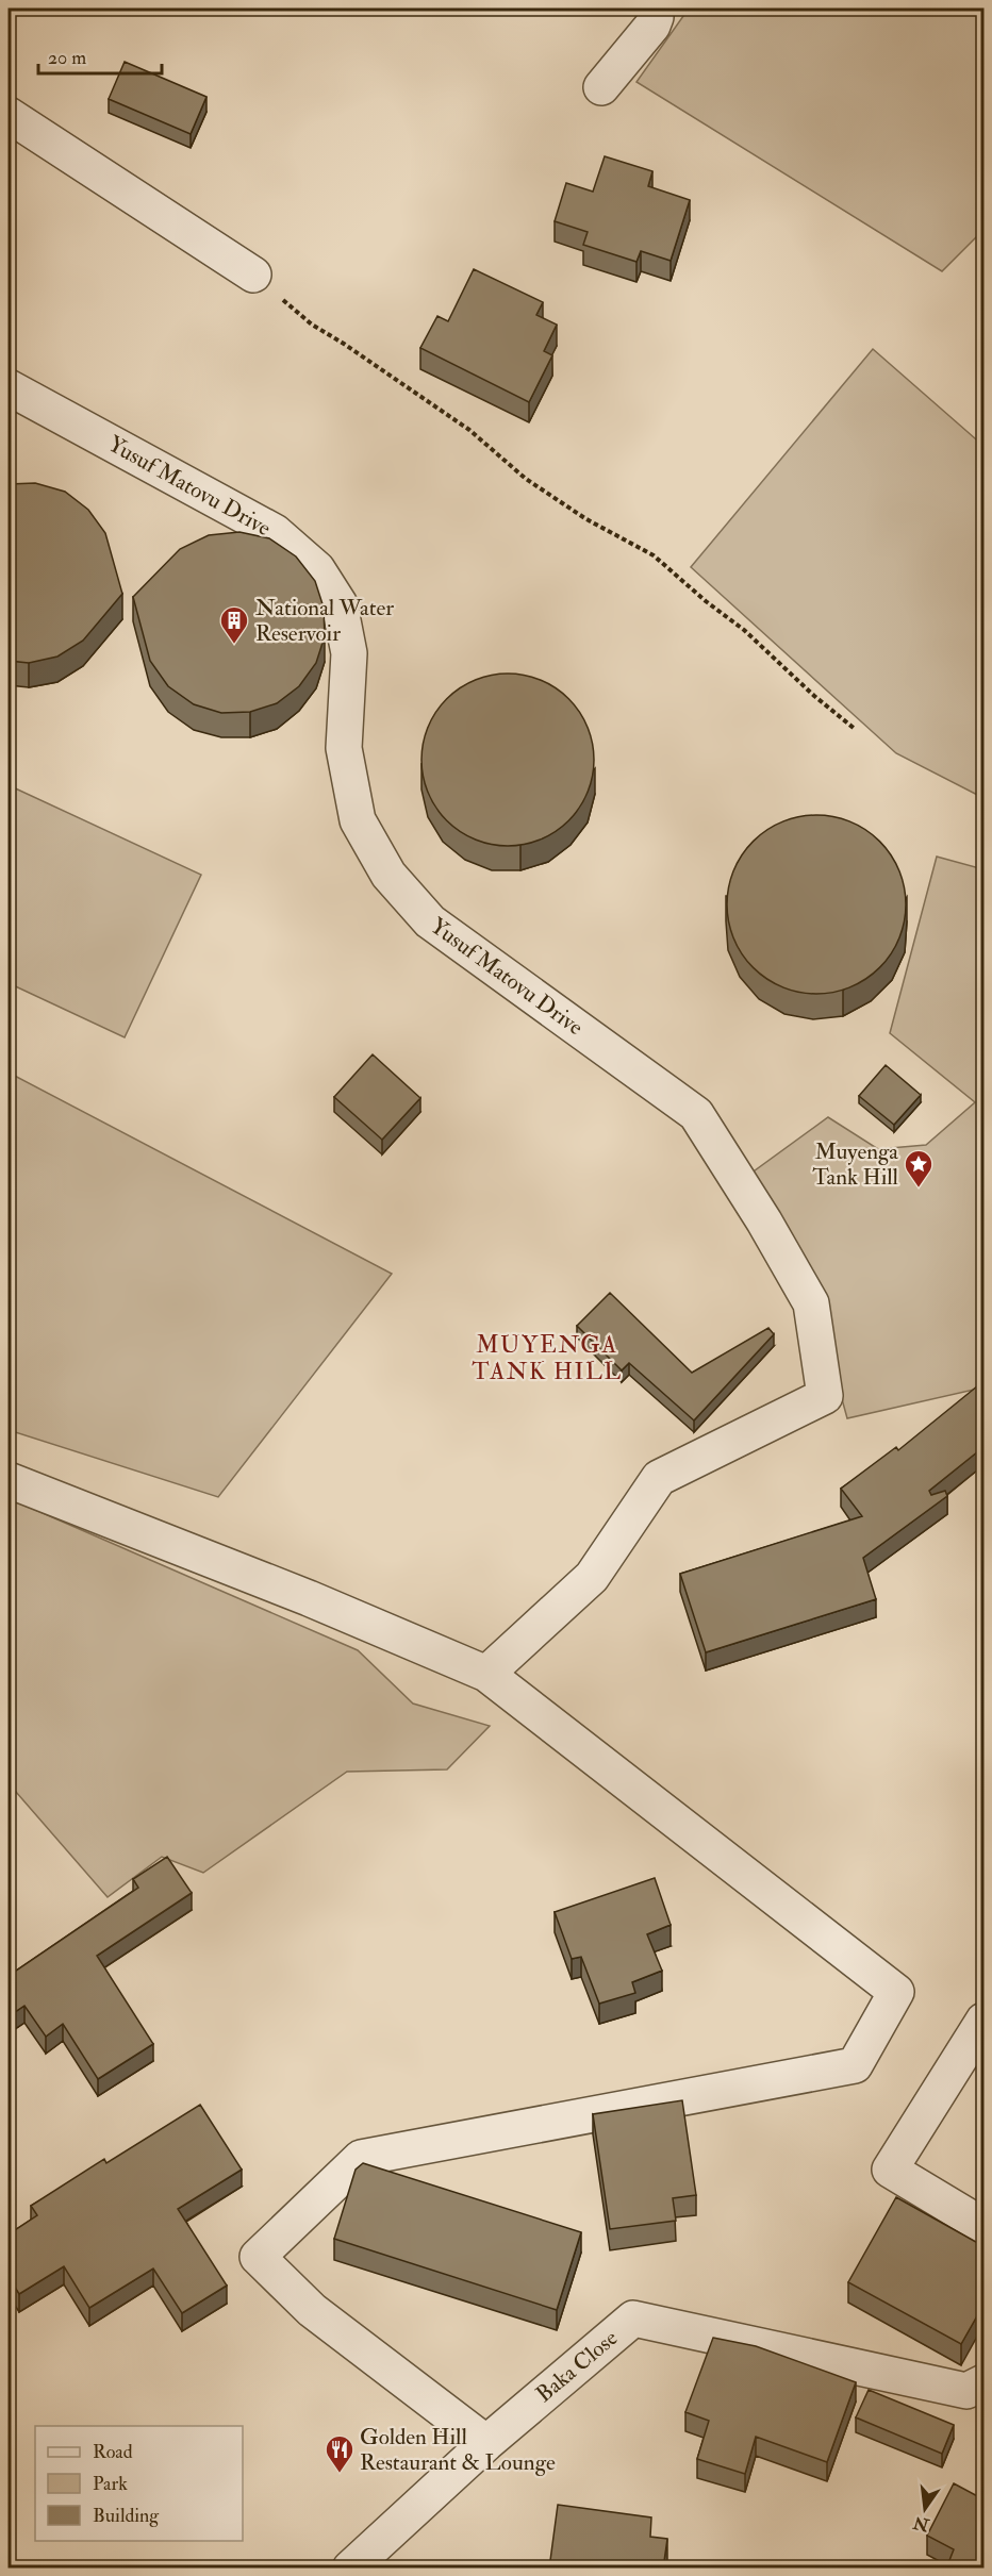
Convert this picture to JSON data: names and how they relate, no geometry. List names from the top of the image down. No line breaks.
{"streets":{"street":["Yusuf Matovu Drive","Baka Close"]},"districts":["MUYENGA TANK HILL"],"places":{"building":["National Water Reservoir"],"place":["Muyenga Tank Hill"],"restaurant":["Golden Hill Restaurant & Lounge"]},"legend":["Road","Park","Building"],"scale_bar":"20 m","north":"bottom"}
